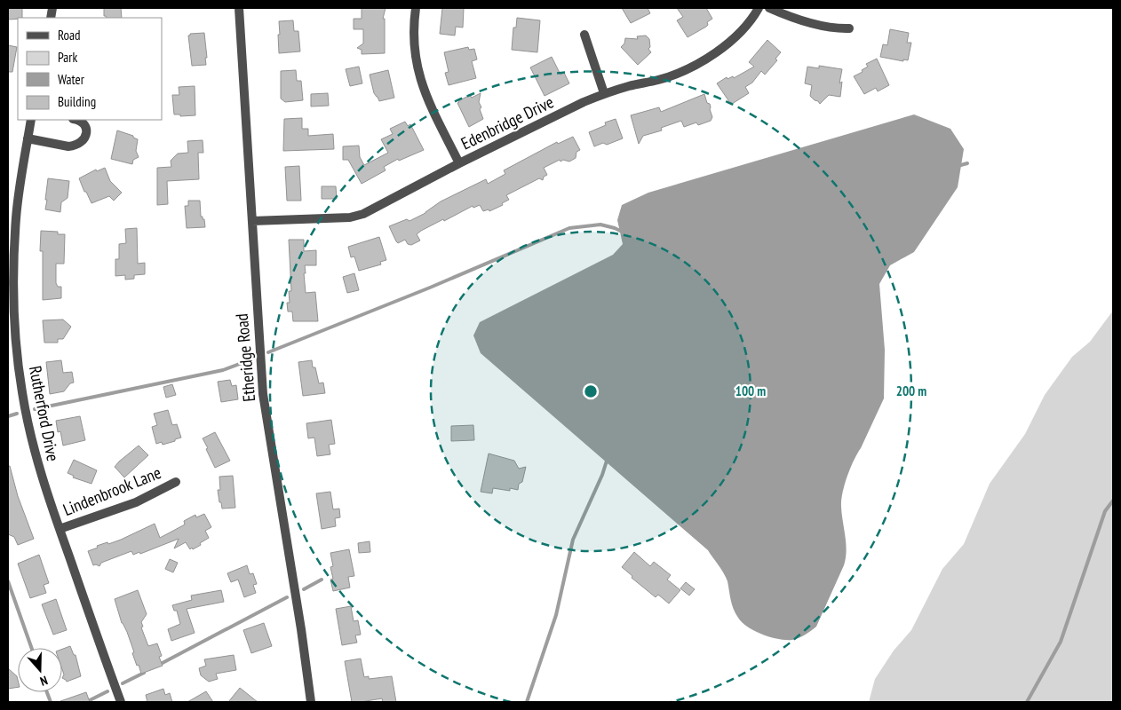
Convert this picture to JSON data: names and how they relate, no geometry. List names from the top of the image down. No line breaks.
{"streets":{"street":["Edenbridge Drive","Etheridge Road","Rutherford Drive","Lindenbrook Lane"]},"crossings":[["Edenbridge Drive","Etheridge Road"],["Rutherford Drive","Lindenbrook Lane"]],"legend":["Road","Park","Water","Building"],"north":"bottom","rings":["100 m","200 m"]}
